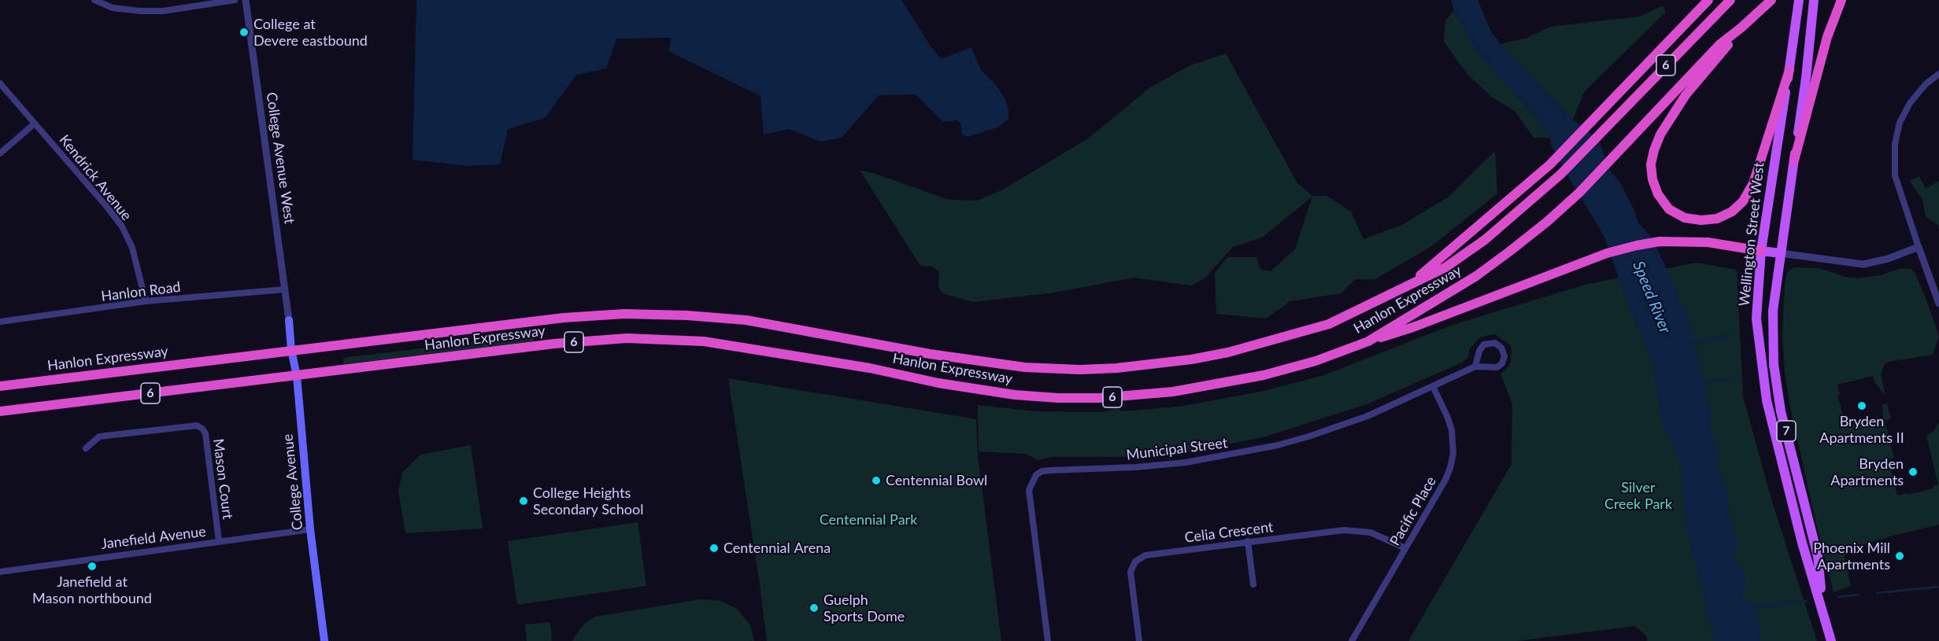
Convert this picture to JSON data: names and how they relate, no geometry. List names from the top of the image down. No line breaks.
{"streets":{"highway":["6","Hanlon Expressway"],"main road":["Wellington Street West","7","College Avenue"],"street":["College Avenue West","Kendrick Avenue","Hanlon Road","Municipal Street","Mason Court","Pacific Place","Celia Crescent","Janefield Avenue"]},"crossings":[["College Avenue West","Hanlon Road"],["College Avenue West","College Avenue"],["Kendrick Avenue","Hanlon Road"],["Hanlon Expressway","College Avenue"],["Municipal Street","Pacific Place"],["Mason Court","Janefield Avenue"],["College Avenue","Janefield Avenue"],["Pacific Place","Celia Crescent"]],"water":["Speed River"],"parks":["Silver Creek Park","Centennial Park"],"places":["College at Devere eastbound","Bryden Apartments II","Bryden Apartments","Centennial Bowl","College Heights Secondary School","Centennial Arena","Phoenix Mill Apartments","Janefield at Mason northbound","Guelph Sports Dome"]}
